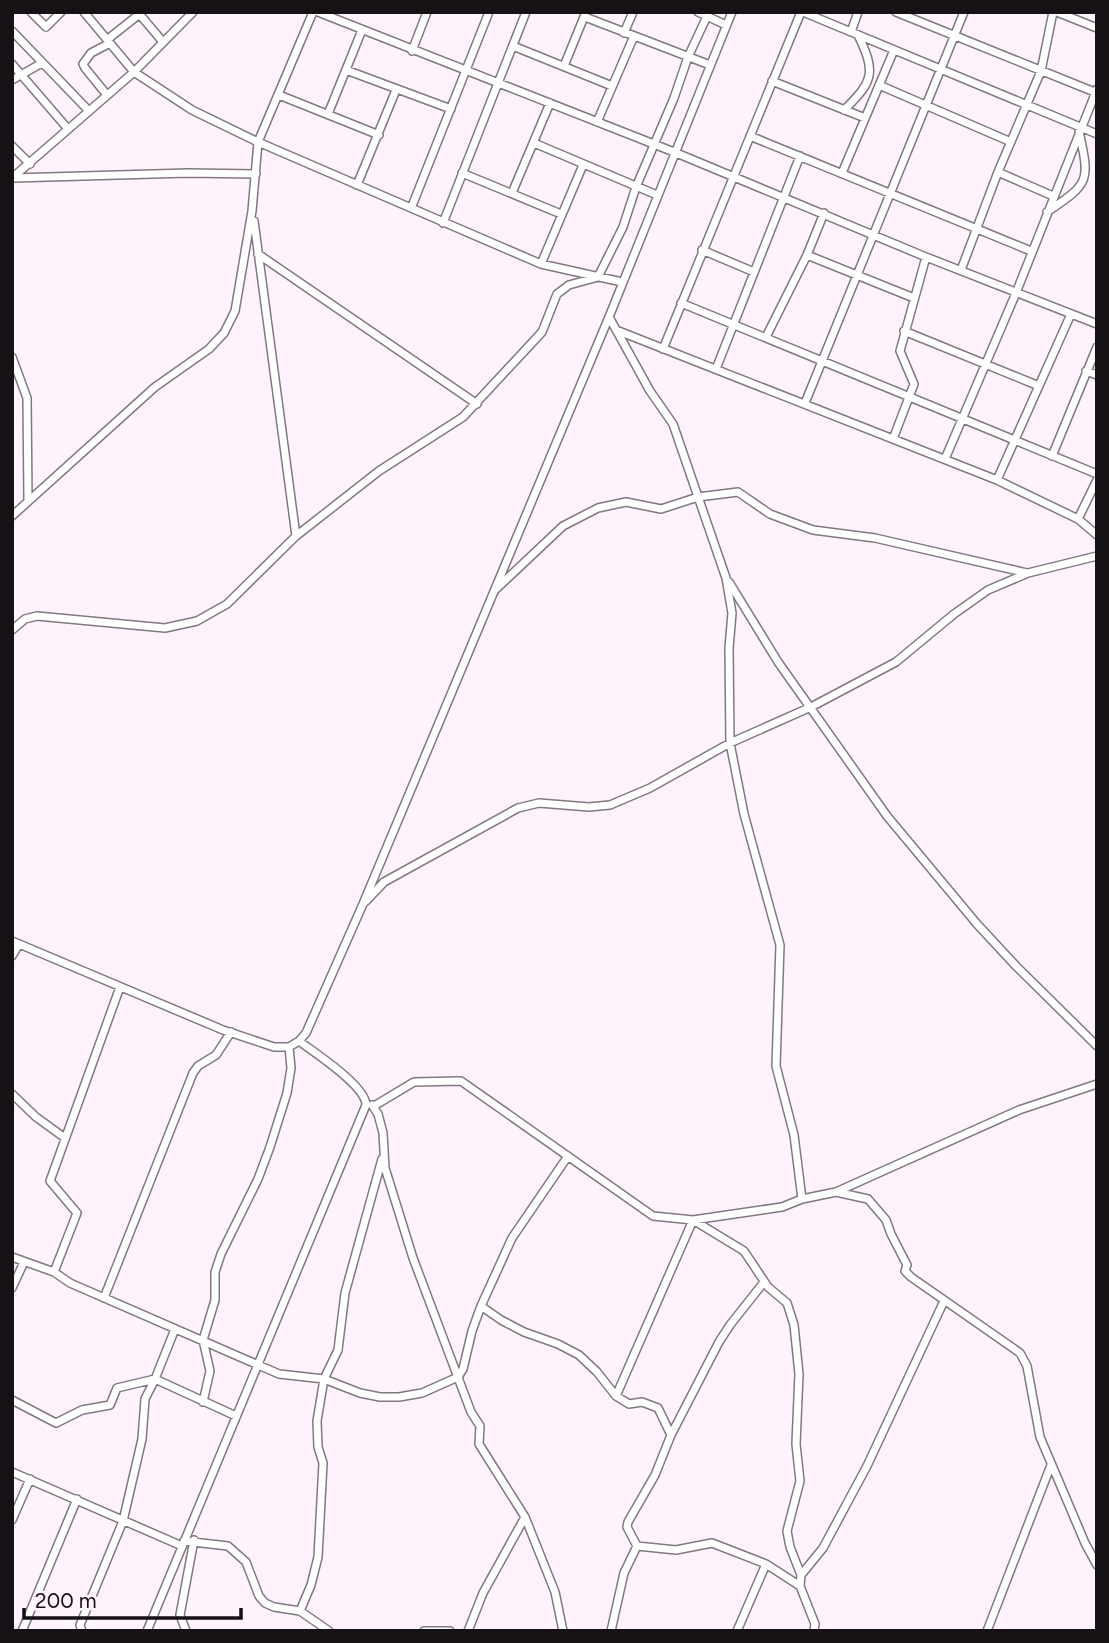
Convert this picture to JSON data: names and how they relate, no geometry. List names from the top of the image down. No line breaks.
{"scale_bar":"200 m"}
